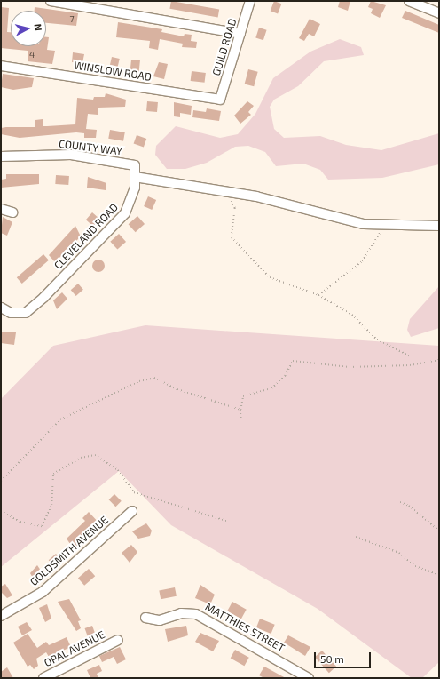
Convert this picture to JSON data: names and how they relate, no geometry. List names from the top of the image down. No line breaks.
{"streets":{"street":["GUILD ROAD","WINSLOW ROAD","COUNTY WAY","CLEVELAND ROAD","GOLDSMITH AVENUE","MATTHIES STREET","OPAL AVENUE"]},"crossings":[["GUILD ROAD","WINSLOW ROAD"],["COUNTY WAY","CLEVELAND ROAD"]],"house_numbers":["7","4"],"scale_bar":"50 m","north":"right"}
